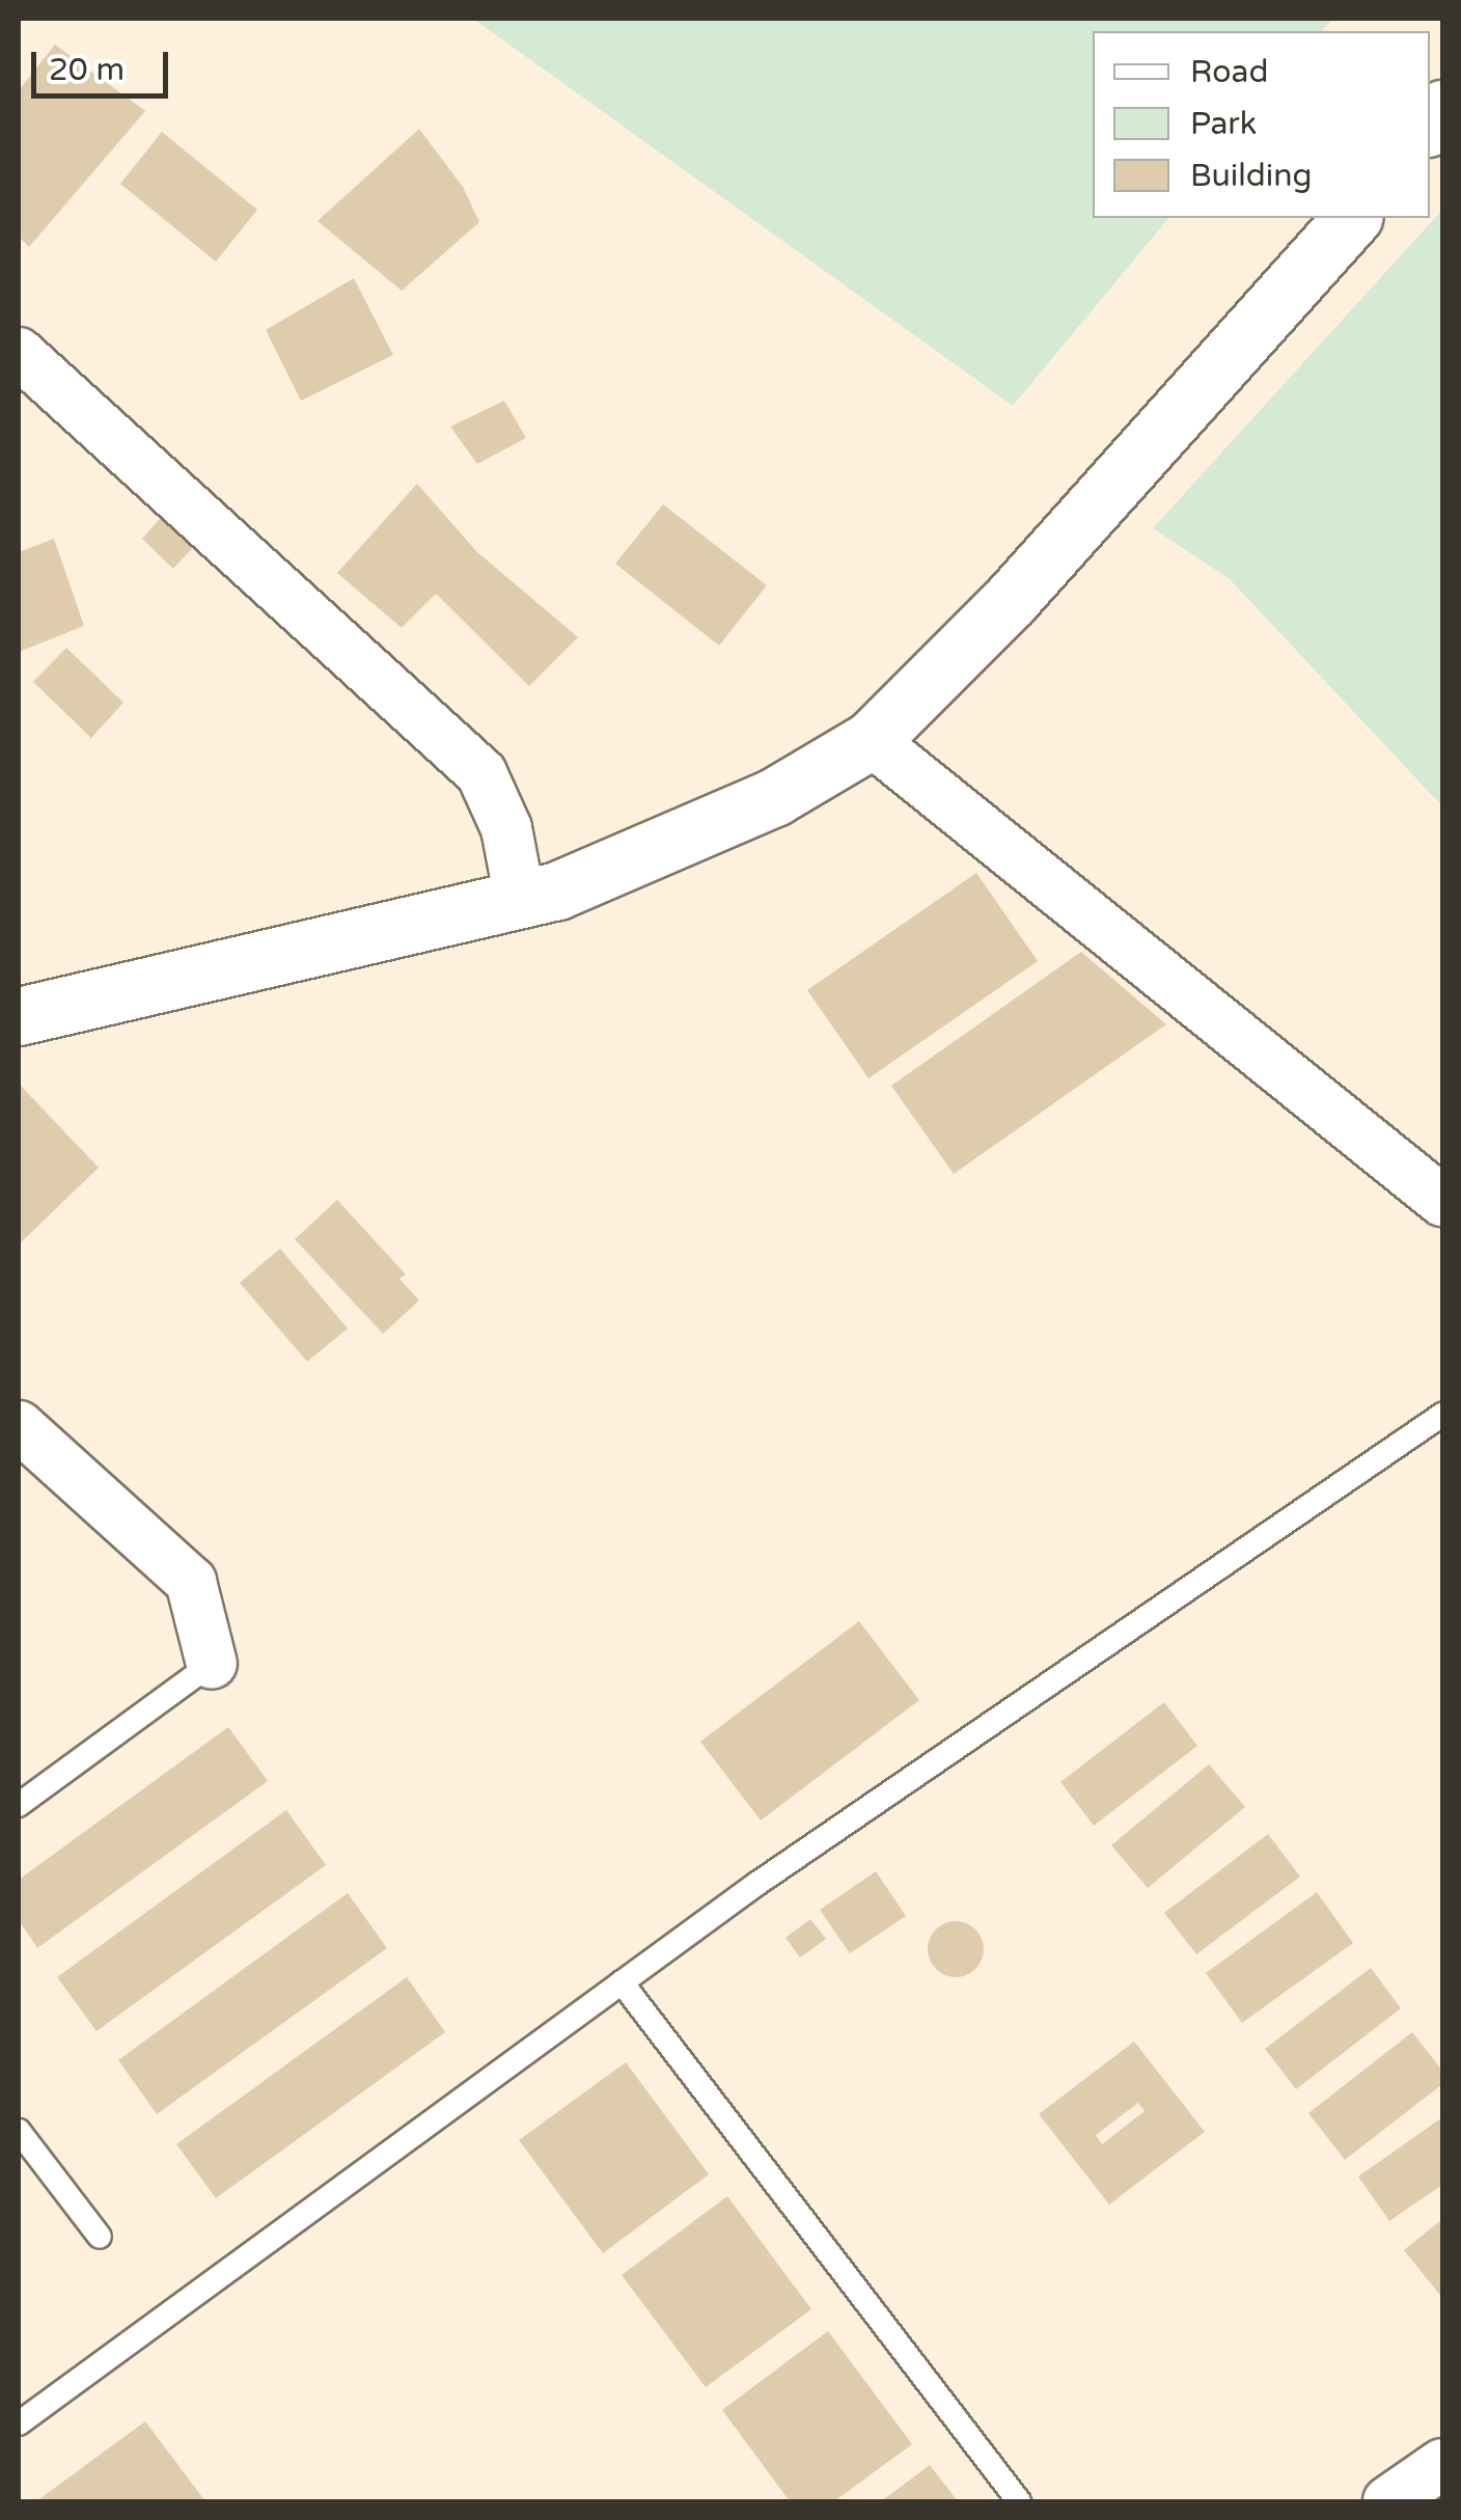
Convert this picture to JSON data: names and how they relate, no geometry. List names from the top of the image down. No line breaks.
{"legend":["Road","Park","Building"],"scale_bar":"20 m"}
